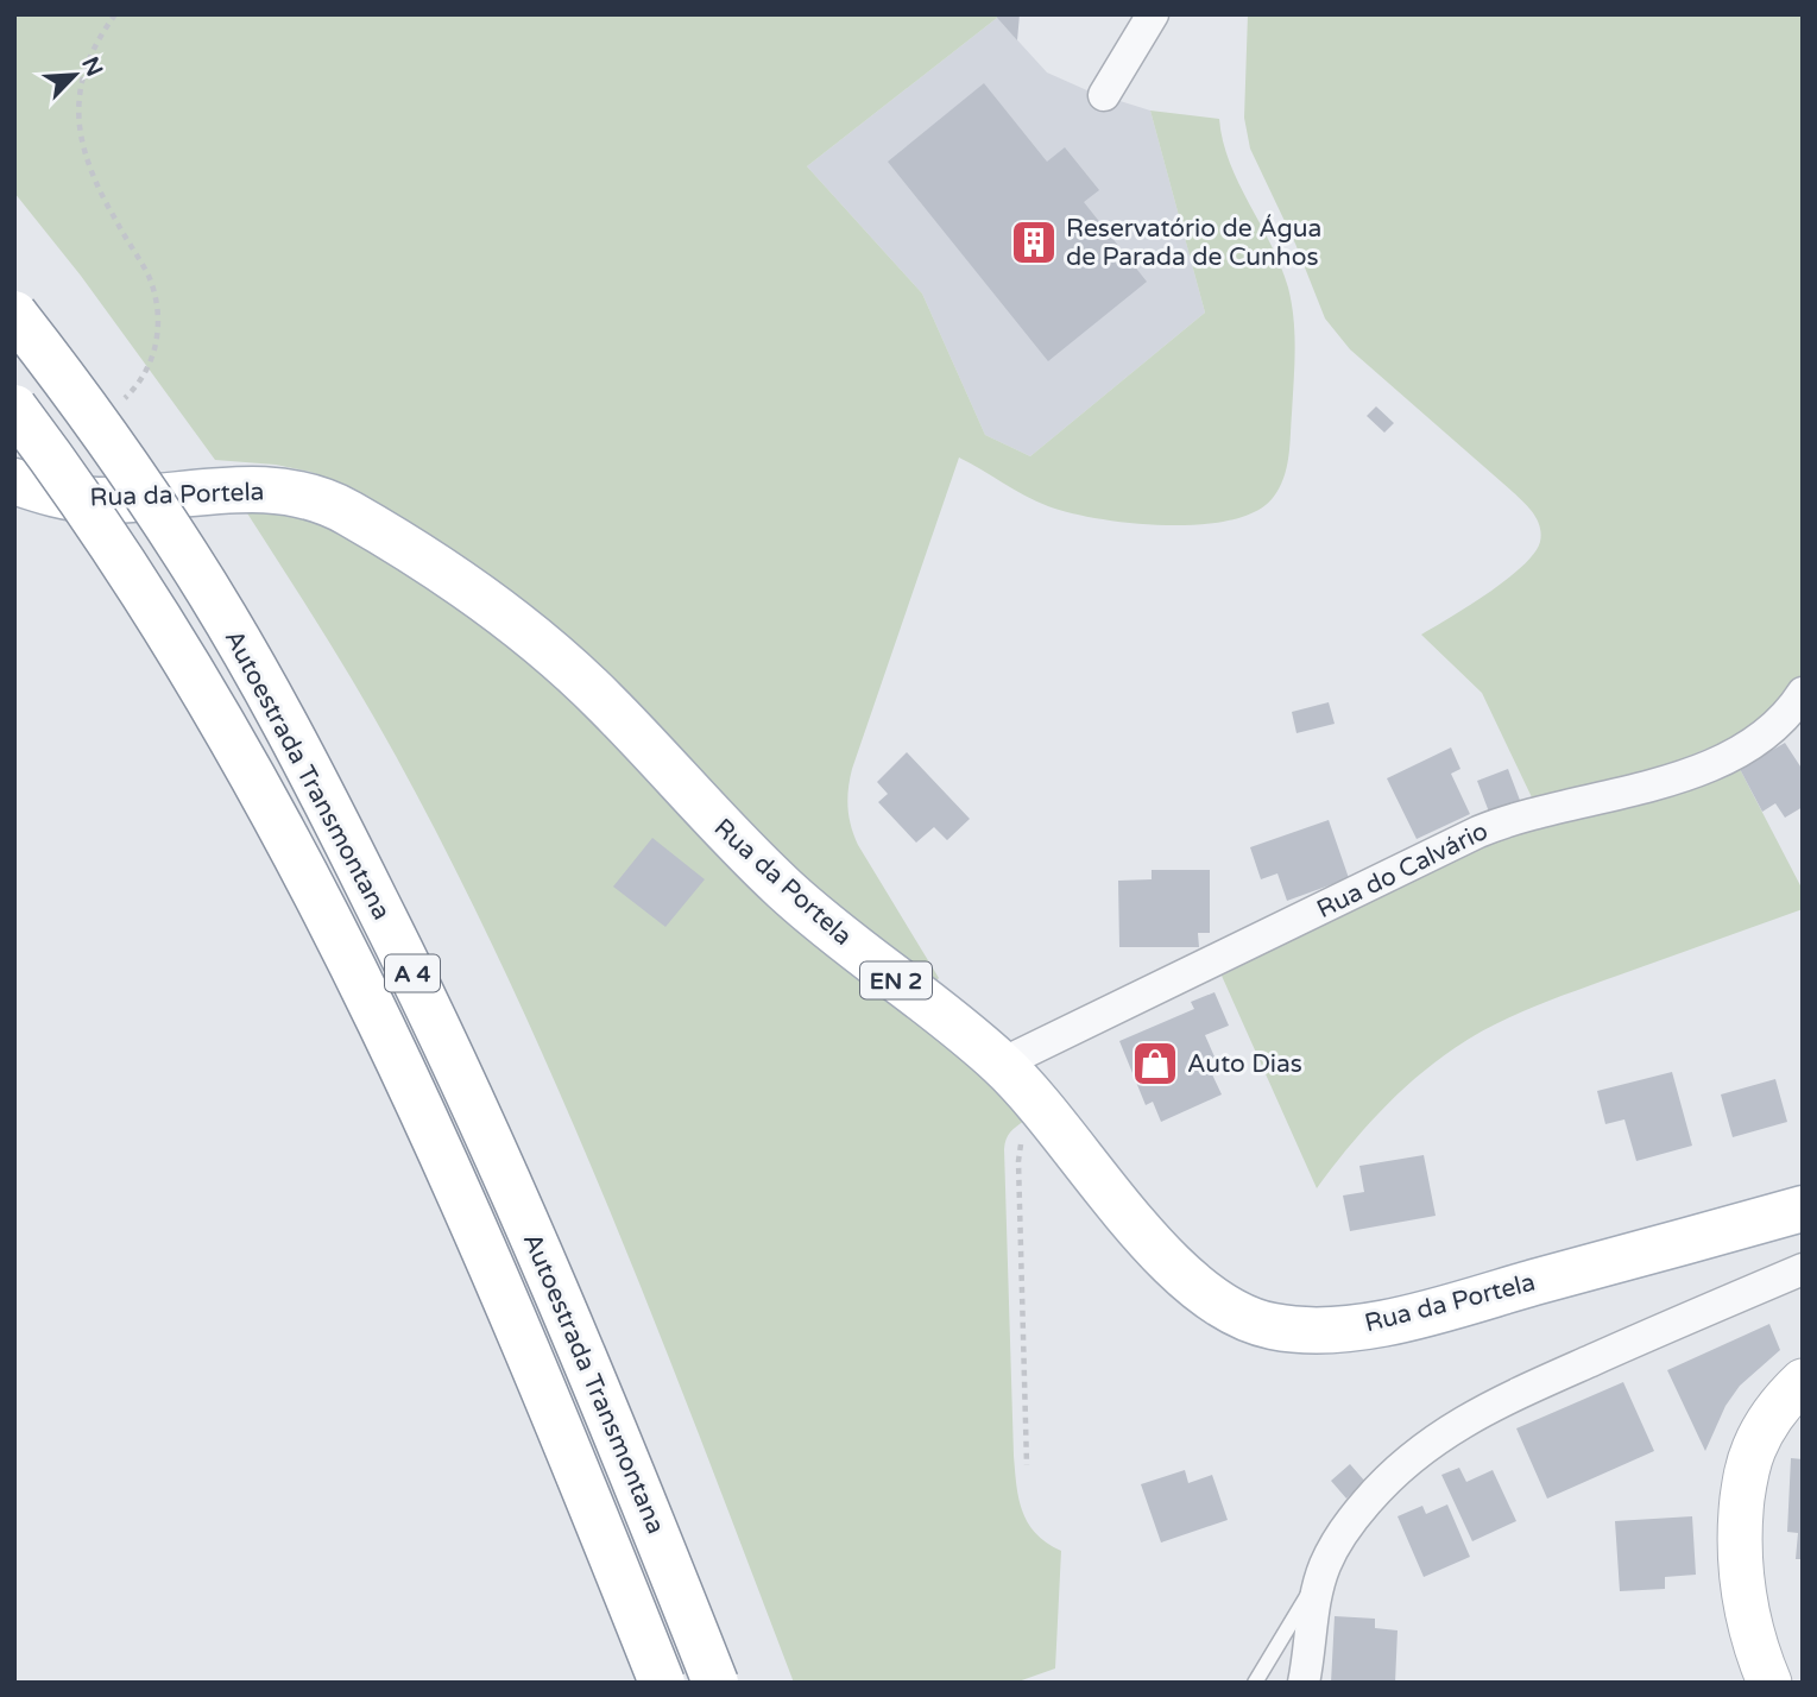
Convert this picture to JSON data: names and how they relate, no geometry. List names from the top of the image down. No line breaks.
{"streets":{"main road":["Rua da Portela","Autoestrada Transmontana","A 4","EN 2"],"street":["Rua do Calvário"]},"crossings":[["Rua da Portela","Rua do Calvário"]],"places":{"building":["Reservatório de Água de Parada de Cunhos"],"shop":["Auto Dias"]},"north":"top right"}
